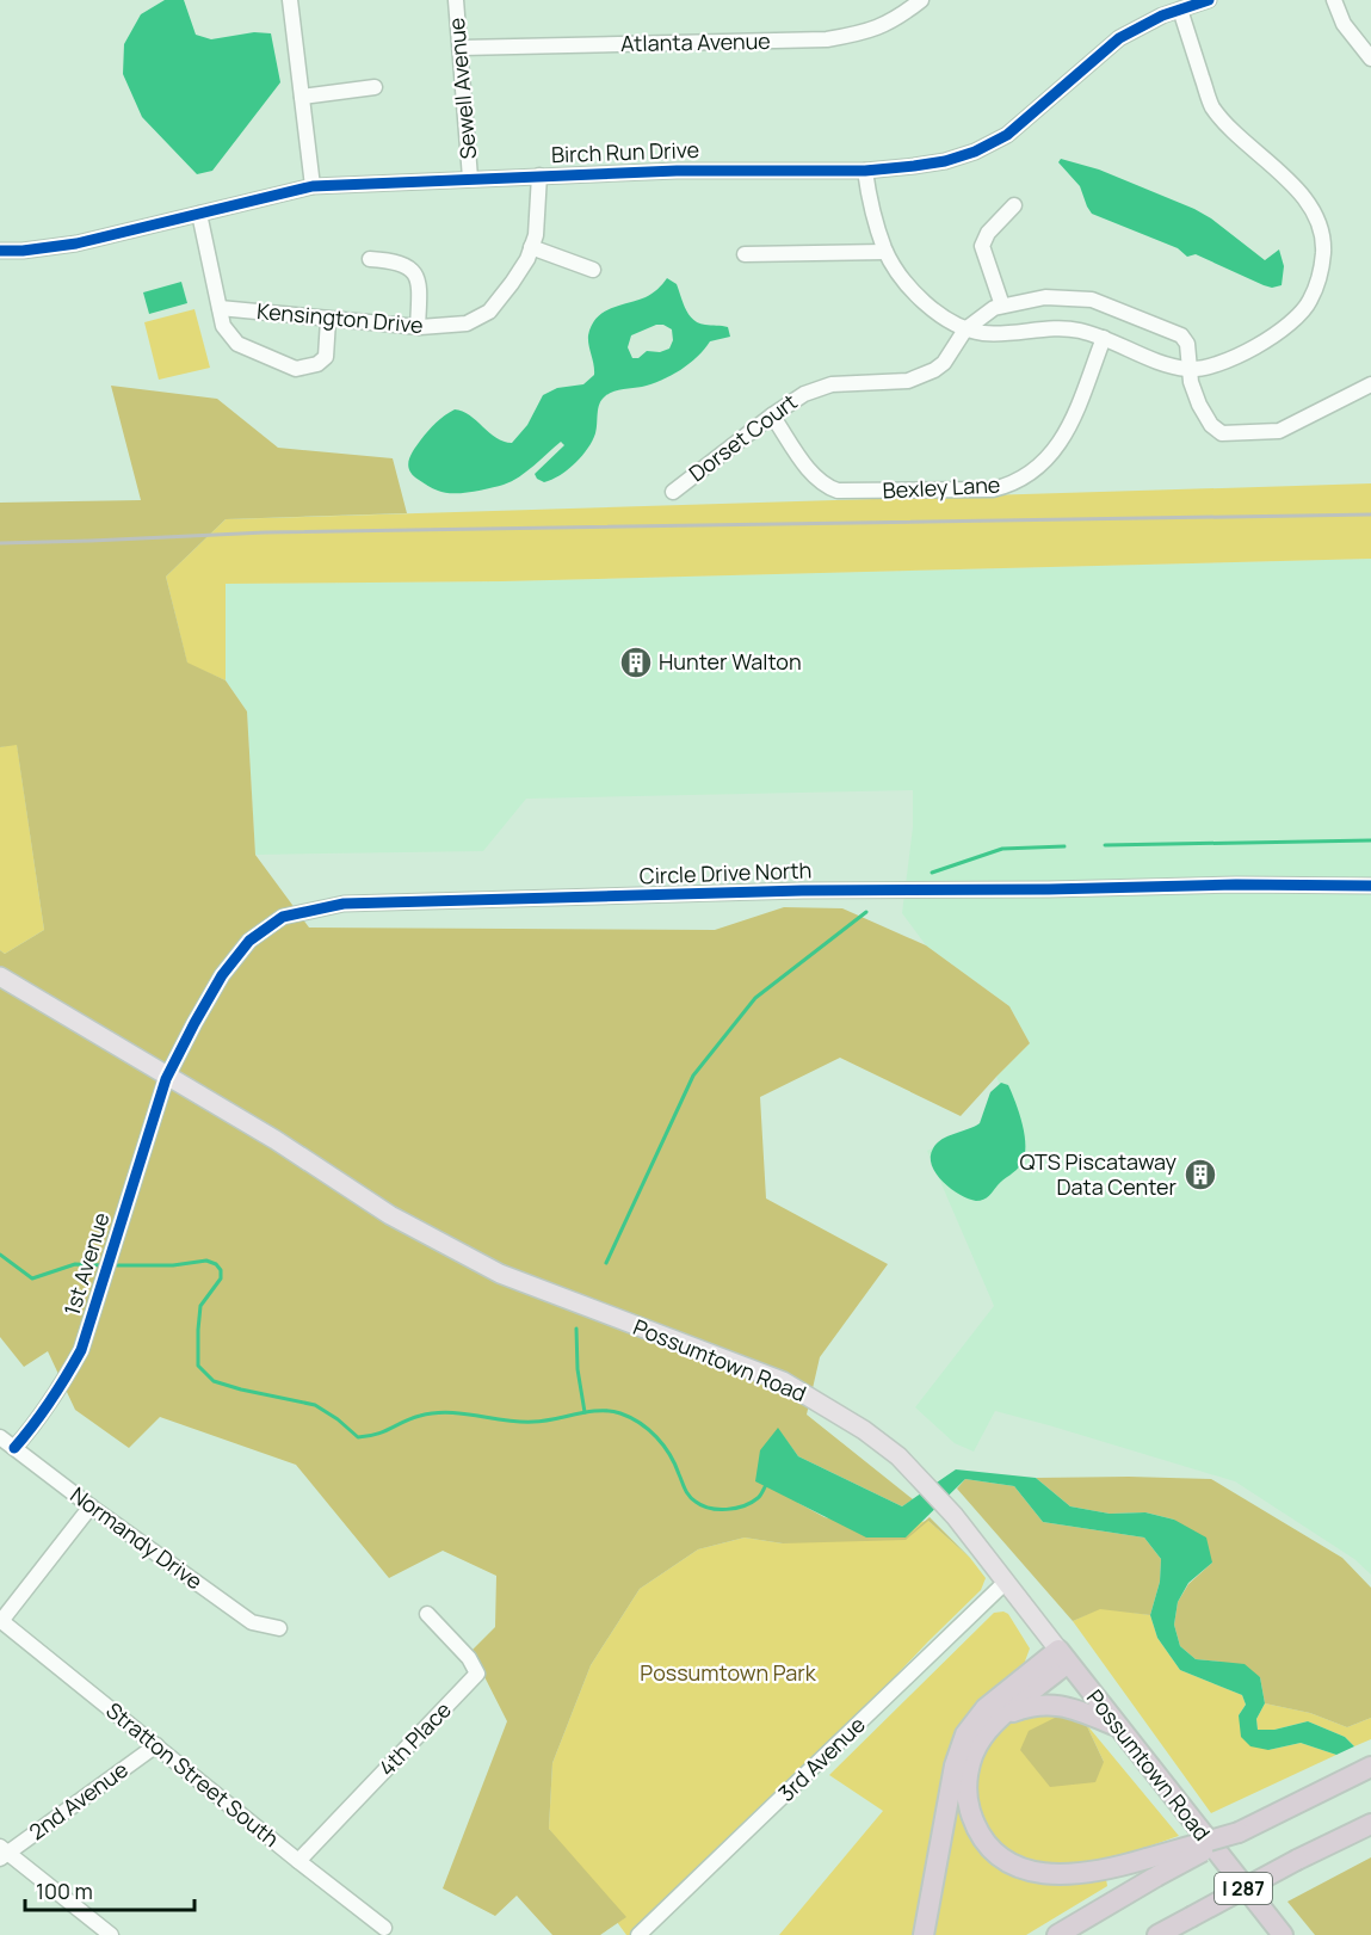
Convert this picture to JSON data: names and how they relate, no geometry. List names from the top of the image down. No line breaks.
{"streets":{"highway":["Possumtown Road","I 287"],"street":["Atlanta Avenue","Sewell Avenue","Birch Run Drive","Kensington Drive","Dorset Court","Bexley Lane","Circle Drive North","1st Avenue","Normandy Drive","4th Place","3rd Avenue","Stratton Street South","2nd Avenue"]},"crossings":[["Atlanta Avenue","Sewell Avenue"],["Sewell Avenue","Birch Run Drive"],["Birch Run Drive","Kensington Drive"],["Dorset Court","Bexley Lane"],["Circle Drive North","1st Avenue"],["Circle Drive North","Possumtown Road"],["1st Avenue","Possumtown Road"],["1st Avenue","Normandy Drive"],["Possumtown Road","3rd Avenue"],["4th Place","Stratton Street South"],["Stratton Street South","2nd Avenue"]],"parks":["Possumtown Park"],"places":{"building":["Hunter Walton","QTS Piscataway Data Center"]},"scale_bar":"100 m"}
